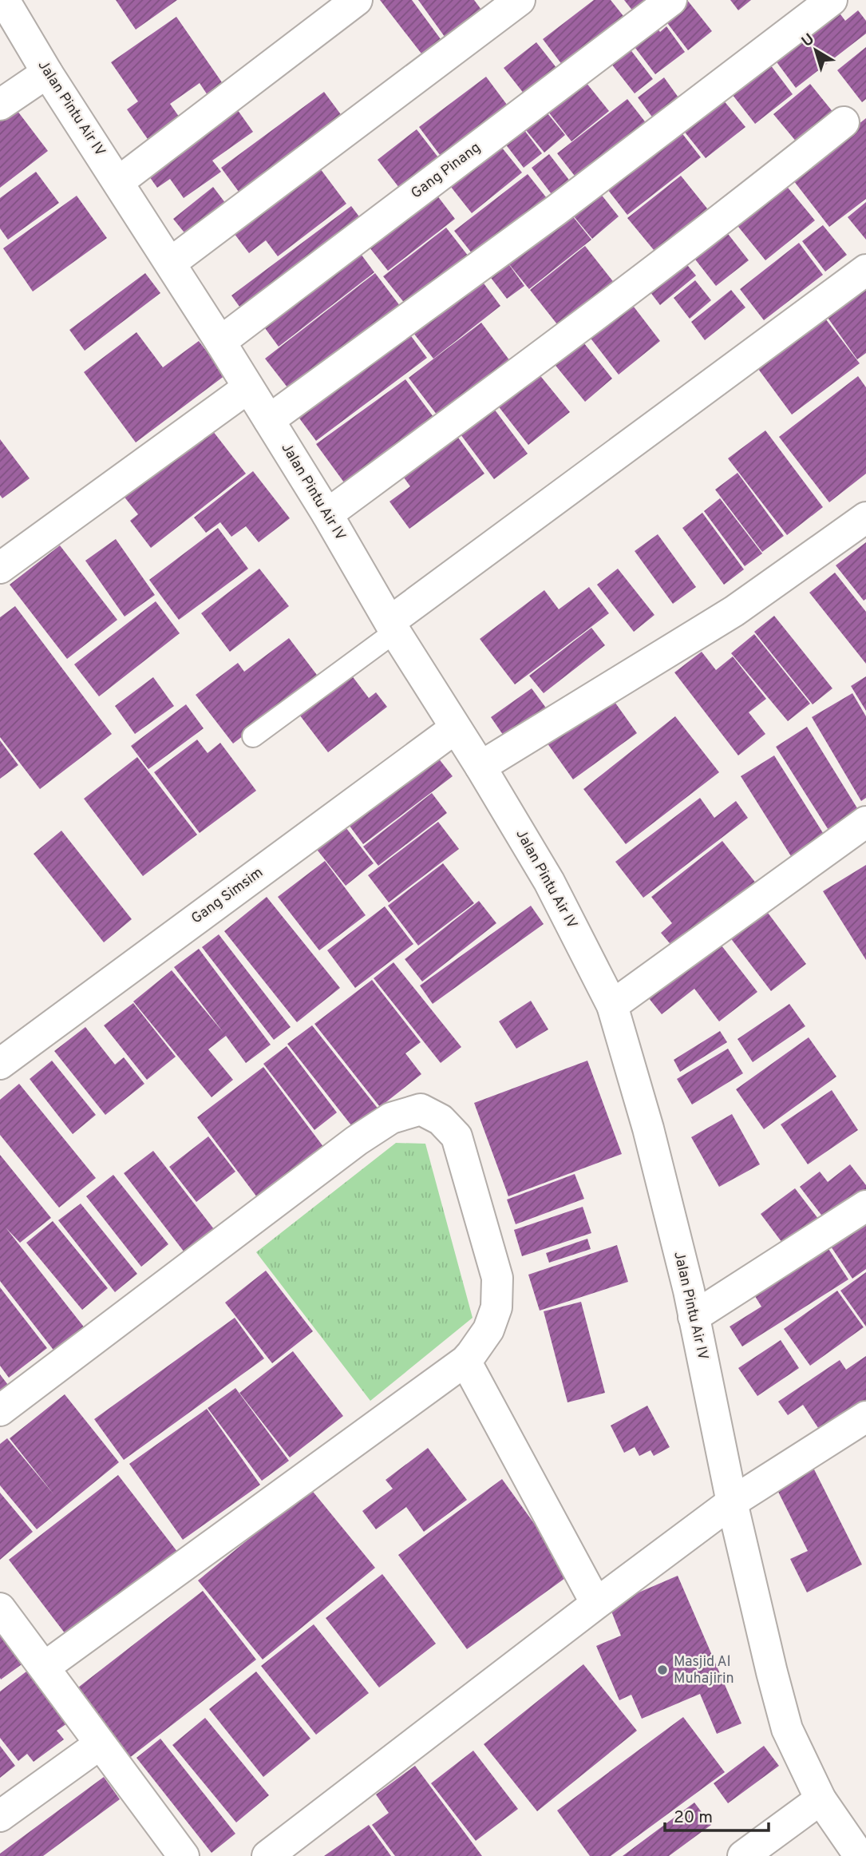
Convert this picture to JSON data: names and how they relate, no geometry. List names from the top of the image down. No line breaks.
{"streets":{"street":["Jalan Pintu Air IV","Gang Pinang","Gang Simsim"]},"crossings":[["Jalan Pintu Air IV","Gang Pinang"],["Jalan Pintu Air IV","Gang Simsim"]],"places":["Masjid Al Muhajirin"],"scale_bar":"20 m","north":"top left"}
